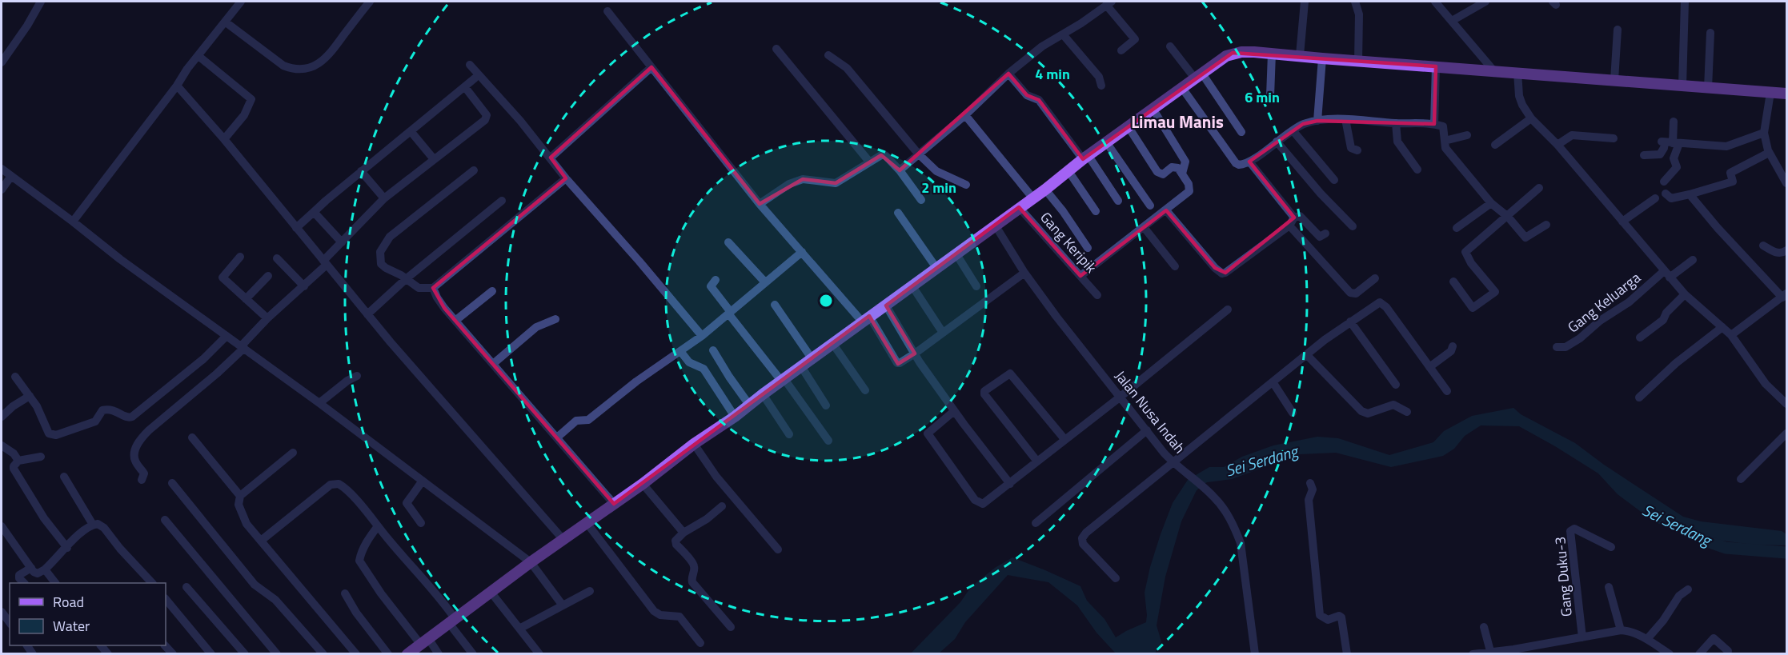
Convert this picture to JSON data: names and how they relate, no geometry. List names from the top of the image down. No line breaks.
{"streets":{"street":["Gang Keripik","Gang Keluarga","Jalan Nusa Indah","Gang Duku-3"]},"districts":["Limau Manis"],"water":["Sei Serdang"],"legend":["Road","Water"],"rings":["4 min","6 min","2 min"]}
